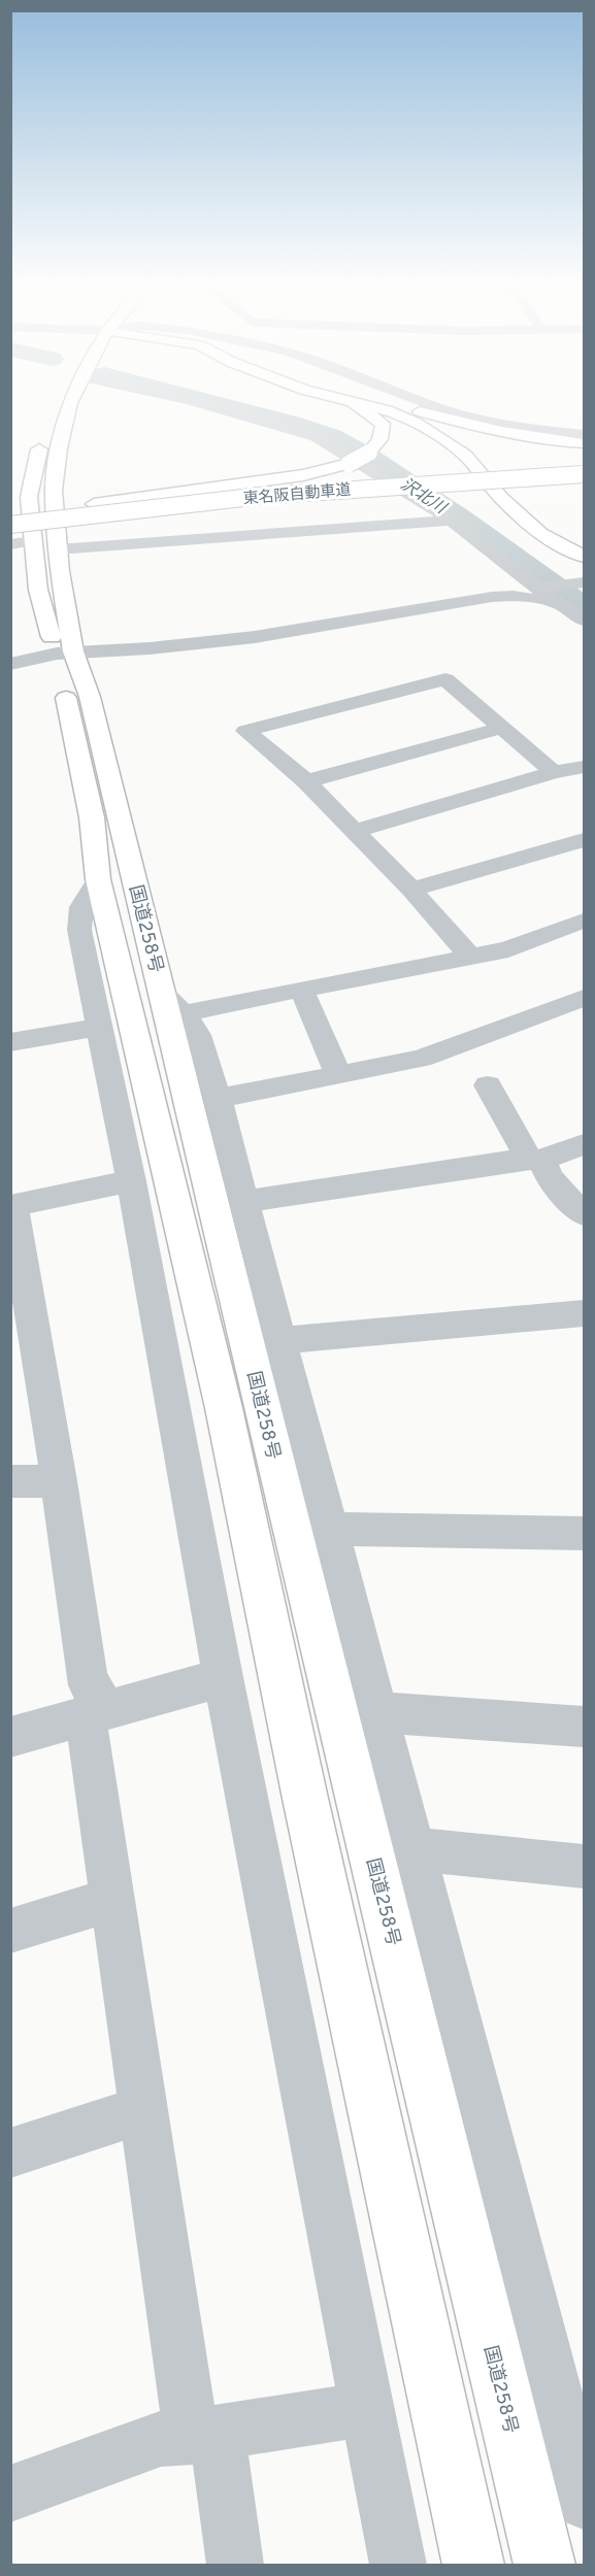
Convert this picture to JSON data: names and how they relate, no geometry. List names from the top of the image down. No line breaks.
{"streets":{"highway":["東名阪自動車道","国道258号"]},"crossings":[["東名阪自動車道","国道258号"]],"water":["沢北川"]}
